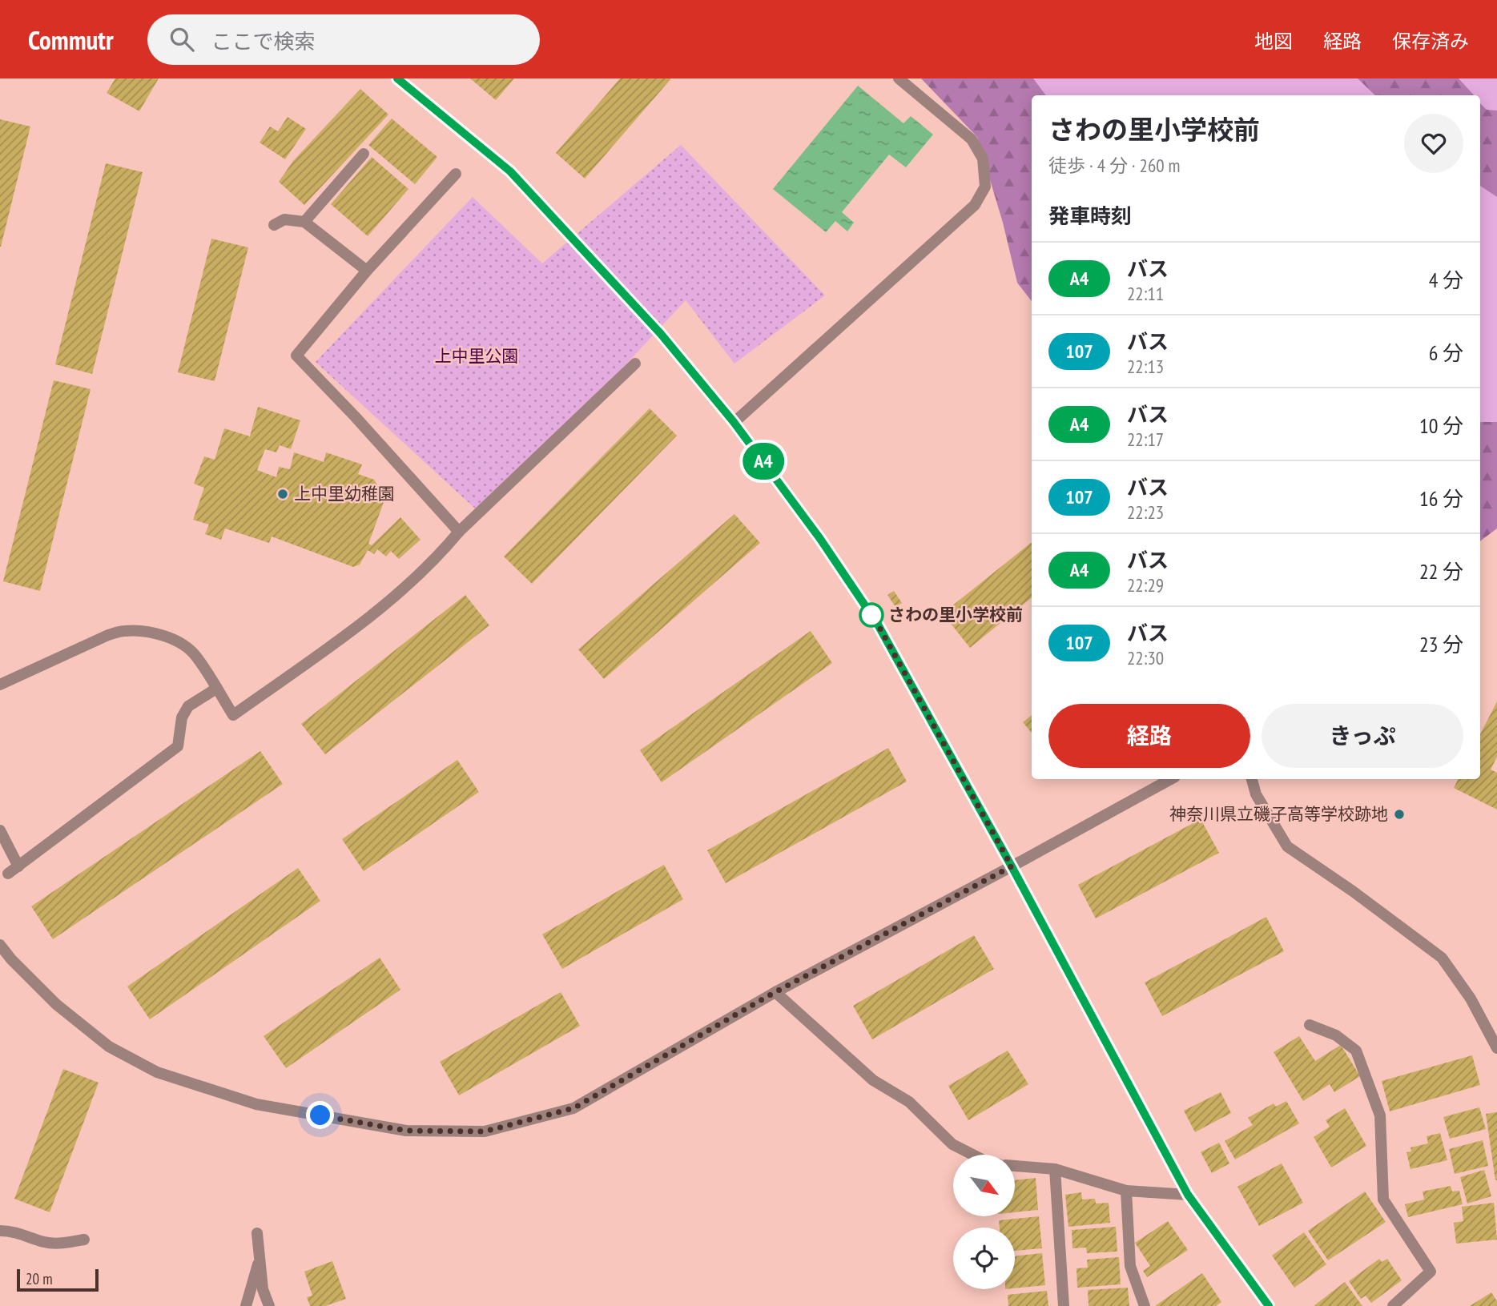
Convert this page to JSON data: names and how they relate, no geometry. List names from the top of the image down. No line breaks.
{"parks":["上中里公園"],"places":["上中里幼稚園","さわの里小学校前","神奈川県立磯子高等学校跡地"],"lines":["bus line A4"],"scale_bar":"20 m","north":"bottom right","page":{"header":"Commutr","search":"ここで検索","nav":["地図","経路","保存済み"],"on_map":"A4","heading":[["さわの里小学校前","徒歩 · 4 分 · 260 m"],"発車時刻"],"list":[{"mark":"A4","name":"バス","note":"22:11","value":"4 分"},{"mark":"107","name":"バス","note":"22:13","value":"6 分"},{"mark":"A4","name":"バス","note":"22:17","value":"10 分"},{"mark":"107","name":"バス","note":"22:23","value":"16 分"},{"mark":"A4","name":"バス","note":"22:29","value":"22 分"},{"mark":"107","name":"バス","note":"22:30","value":"23 分"}],"buttons":["経路","きっぷ"],"scale":"20 m"}}
